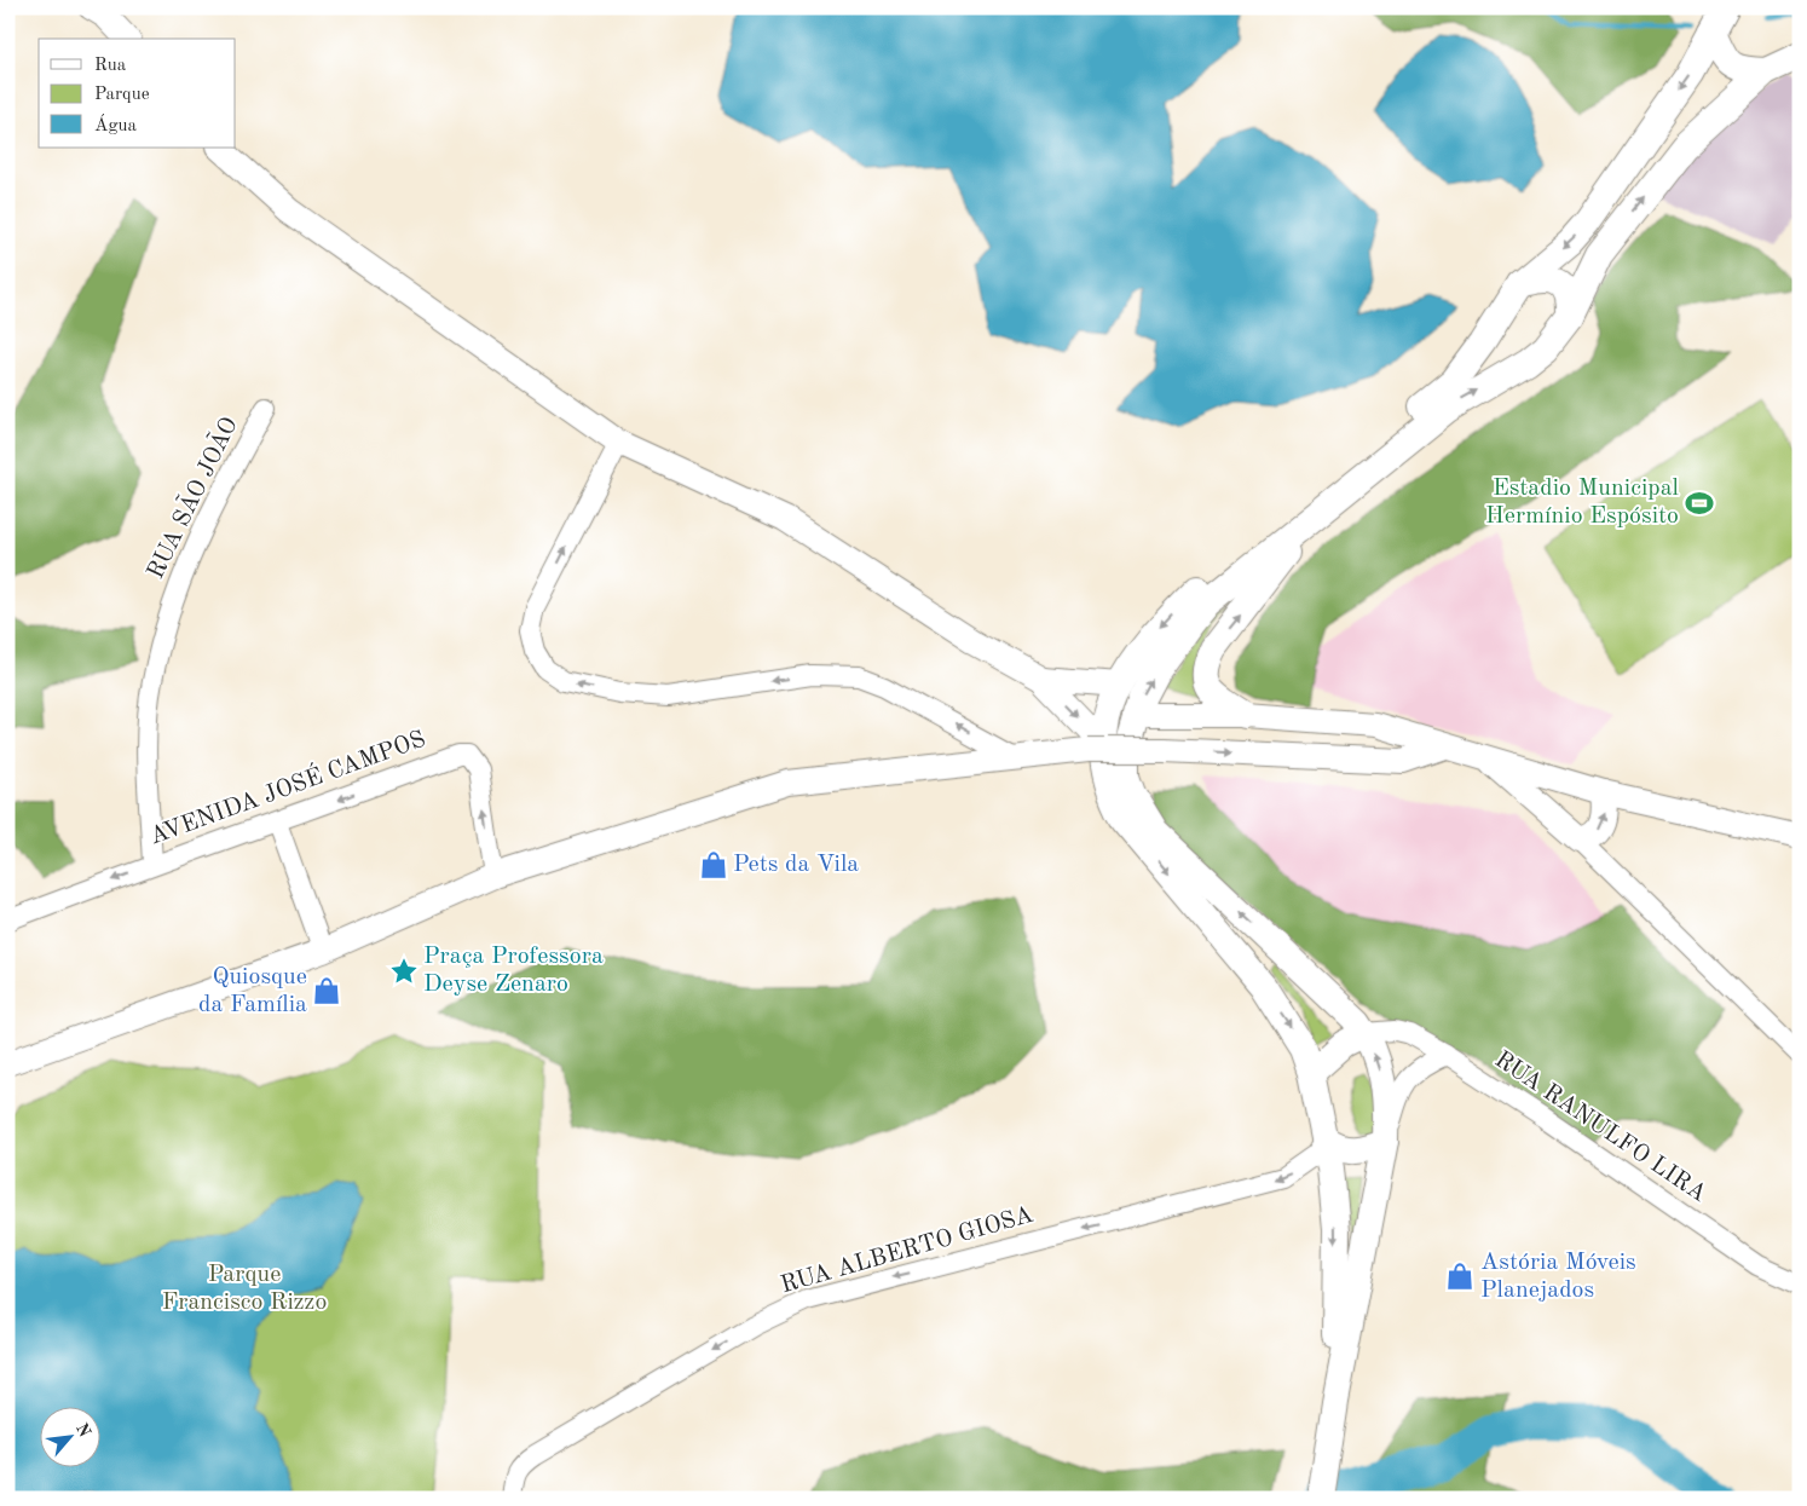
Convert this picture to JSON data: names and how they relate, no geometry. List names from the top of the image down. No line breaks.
{"streets":{"street":["RUA SÃO JOÃO","AVENIDA JOSÉ CAMPOS","RUA RANULFO LIRA","RUA ALBERTO GIOSA"]},"crossings":[["RUA SÃO JOÃO","AVENIDA JOSÉ CAMPOS"]],"one_way":["RUA ALBERTO GIOSA"],"parks":["Parque Francisco Rizzo"],"places":{"sports":["Estadio Municipal Hermínio Espósito"],"shop":["Pets da Vila","Quiosque da Família","Astória Móveis Planejados"],"place":["Praça Professora Deyse Zenaro"]},"legend":["Rua","Parque","Água"],"north":"top right"}
